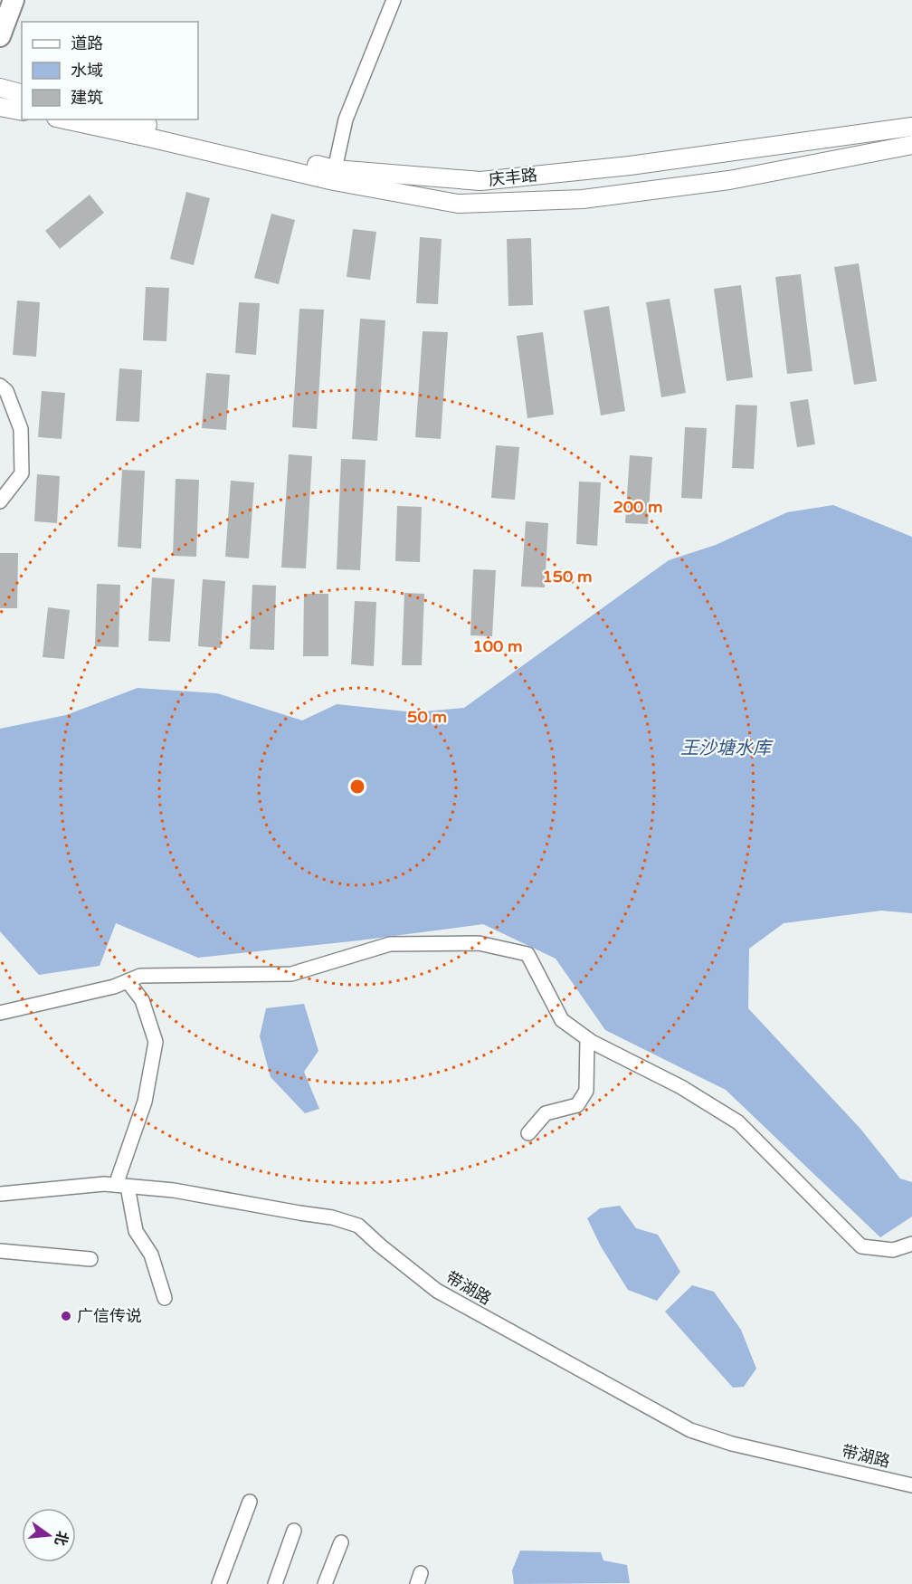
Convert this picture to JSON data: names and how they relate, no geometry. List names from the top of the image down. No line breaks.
{"streets":{"main road":["庆丰路"],"street":["带湖路"]},"water":["王沙塘水库"],"places":["广信传说"],"legend":["道路","水域","建筑"],"north":"right","rings":["200 m","150 m","100 m","50 m"]}
